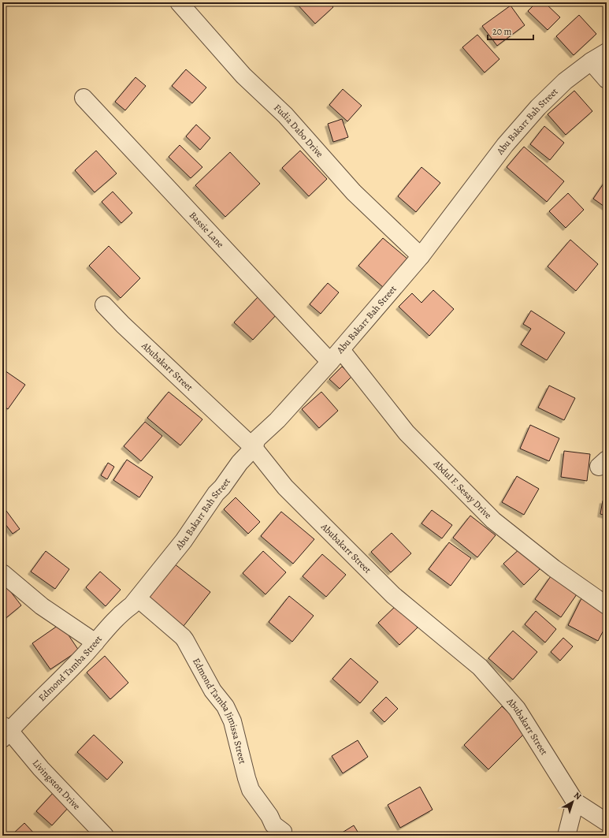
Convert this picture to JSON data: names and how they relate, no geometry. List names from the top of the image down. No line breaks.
{"streets":{"street":["Abu Bakarr Bah Street","Fudia Dabo Drive","Bassie Lane","Abubakarr Street","Abdul F. Sesay Drive","Edmond Tamba Street","Edmond Tamba Jimissa Street","Livingston Drive"]},"crossings":[["Abu Bakarr Bah Street","Fudia Dabo Drive"],["Abu Bakarr Bah Street","Bassie Lane"],["Abu Bakarr Bah Street","Abubakarr Street"],["Abu Bakarr Bah Street","Abdul F. Sesay Drive"],["Abu Bakarr Bah Street","Edmond Tamba Street"],["Abu Bakarr Bah Street","Edmond Tamba Jimissa Street"],["Bassie Lane","Abdul F. Sesay Drive"],["Edmond Tamba Street","Edmond Tamba Jimissa Street"],["Edmond Tamba Street","Livingston Drive"]],"scale_bar":"20 m","north":"top right"}
